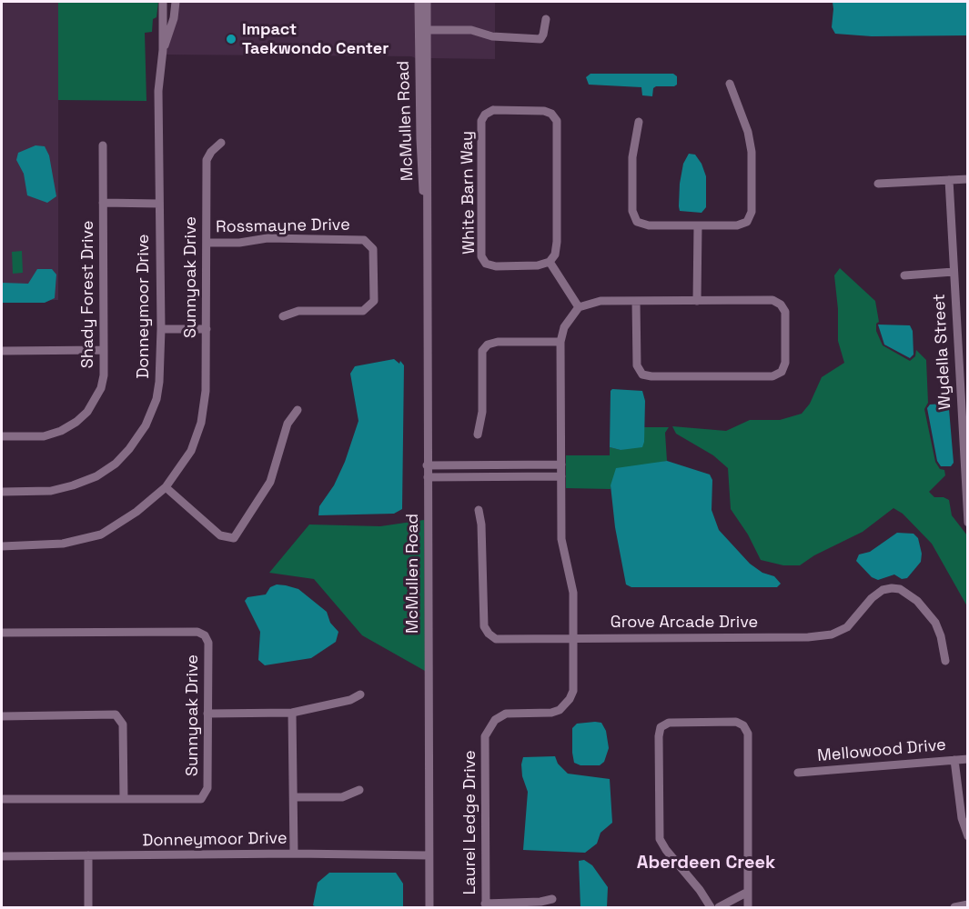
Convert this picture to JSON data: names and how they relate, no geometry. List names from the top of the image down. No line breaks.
{"streets":{"street":["McMullen Road","White Barn Way","Rossmayne Drive","Sunnyoak Drive","Shady Forest Drive","Donneymoor Drive","Wydella Street","Grove Arcade Drive","Mellowood Drive","Laurel Ledge Drive"]},"crossings":[["McMullen Road","Donneymoor Drive"],["Rossmayne Drive","Sunnyoak Drive"],["Grove Arcade Drive","Laurel Ledge Drive"]],"districts":["Aberdeen Creek"],"places":["Impact Taekwondo Center"]}
